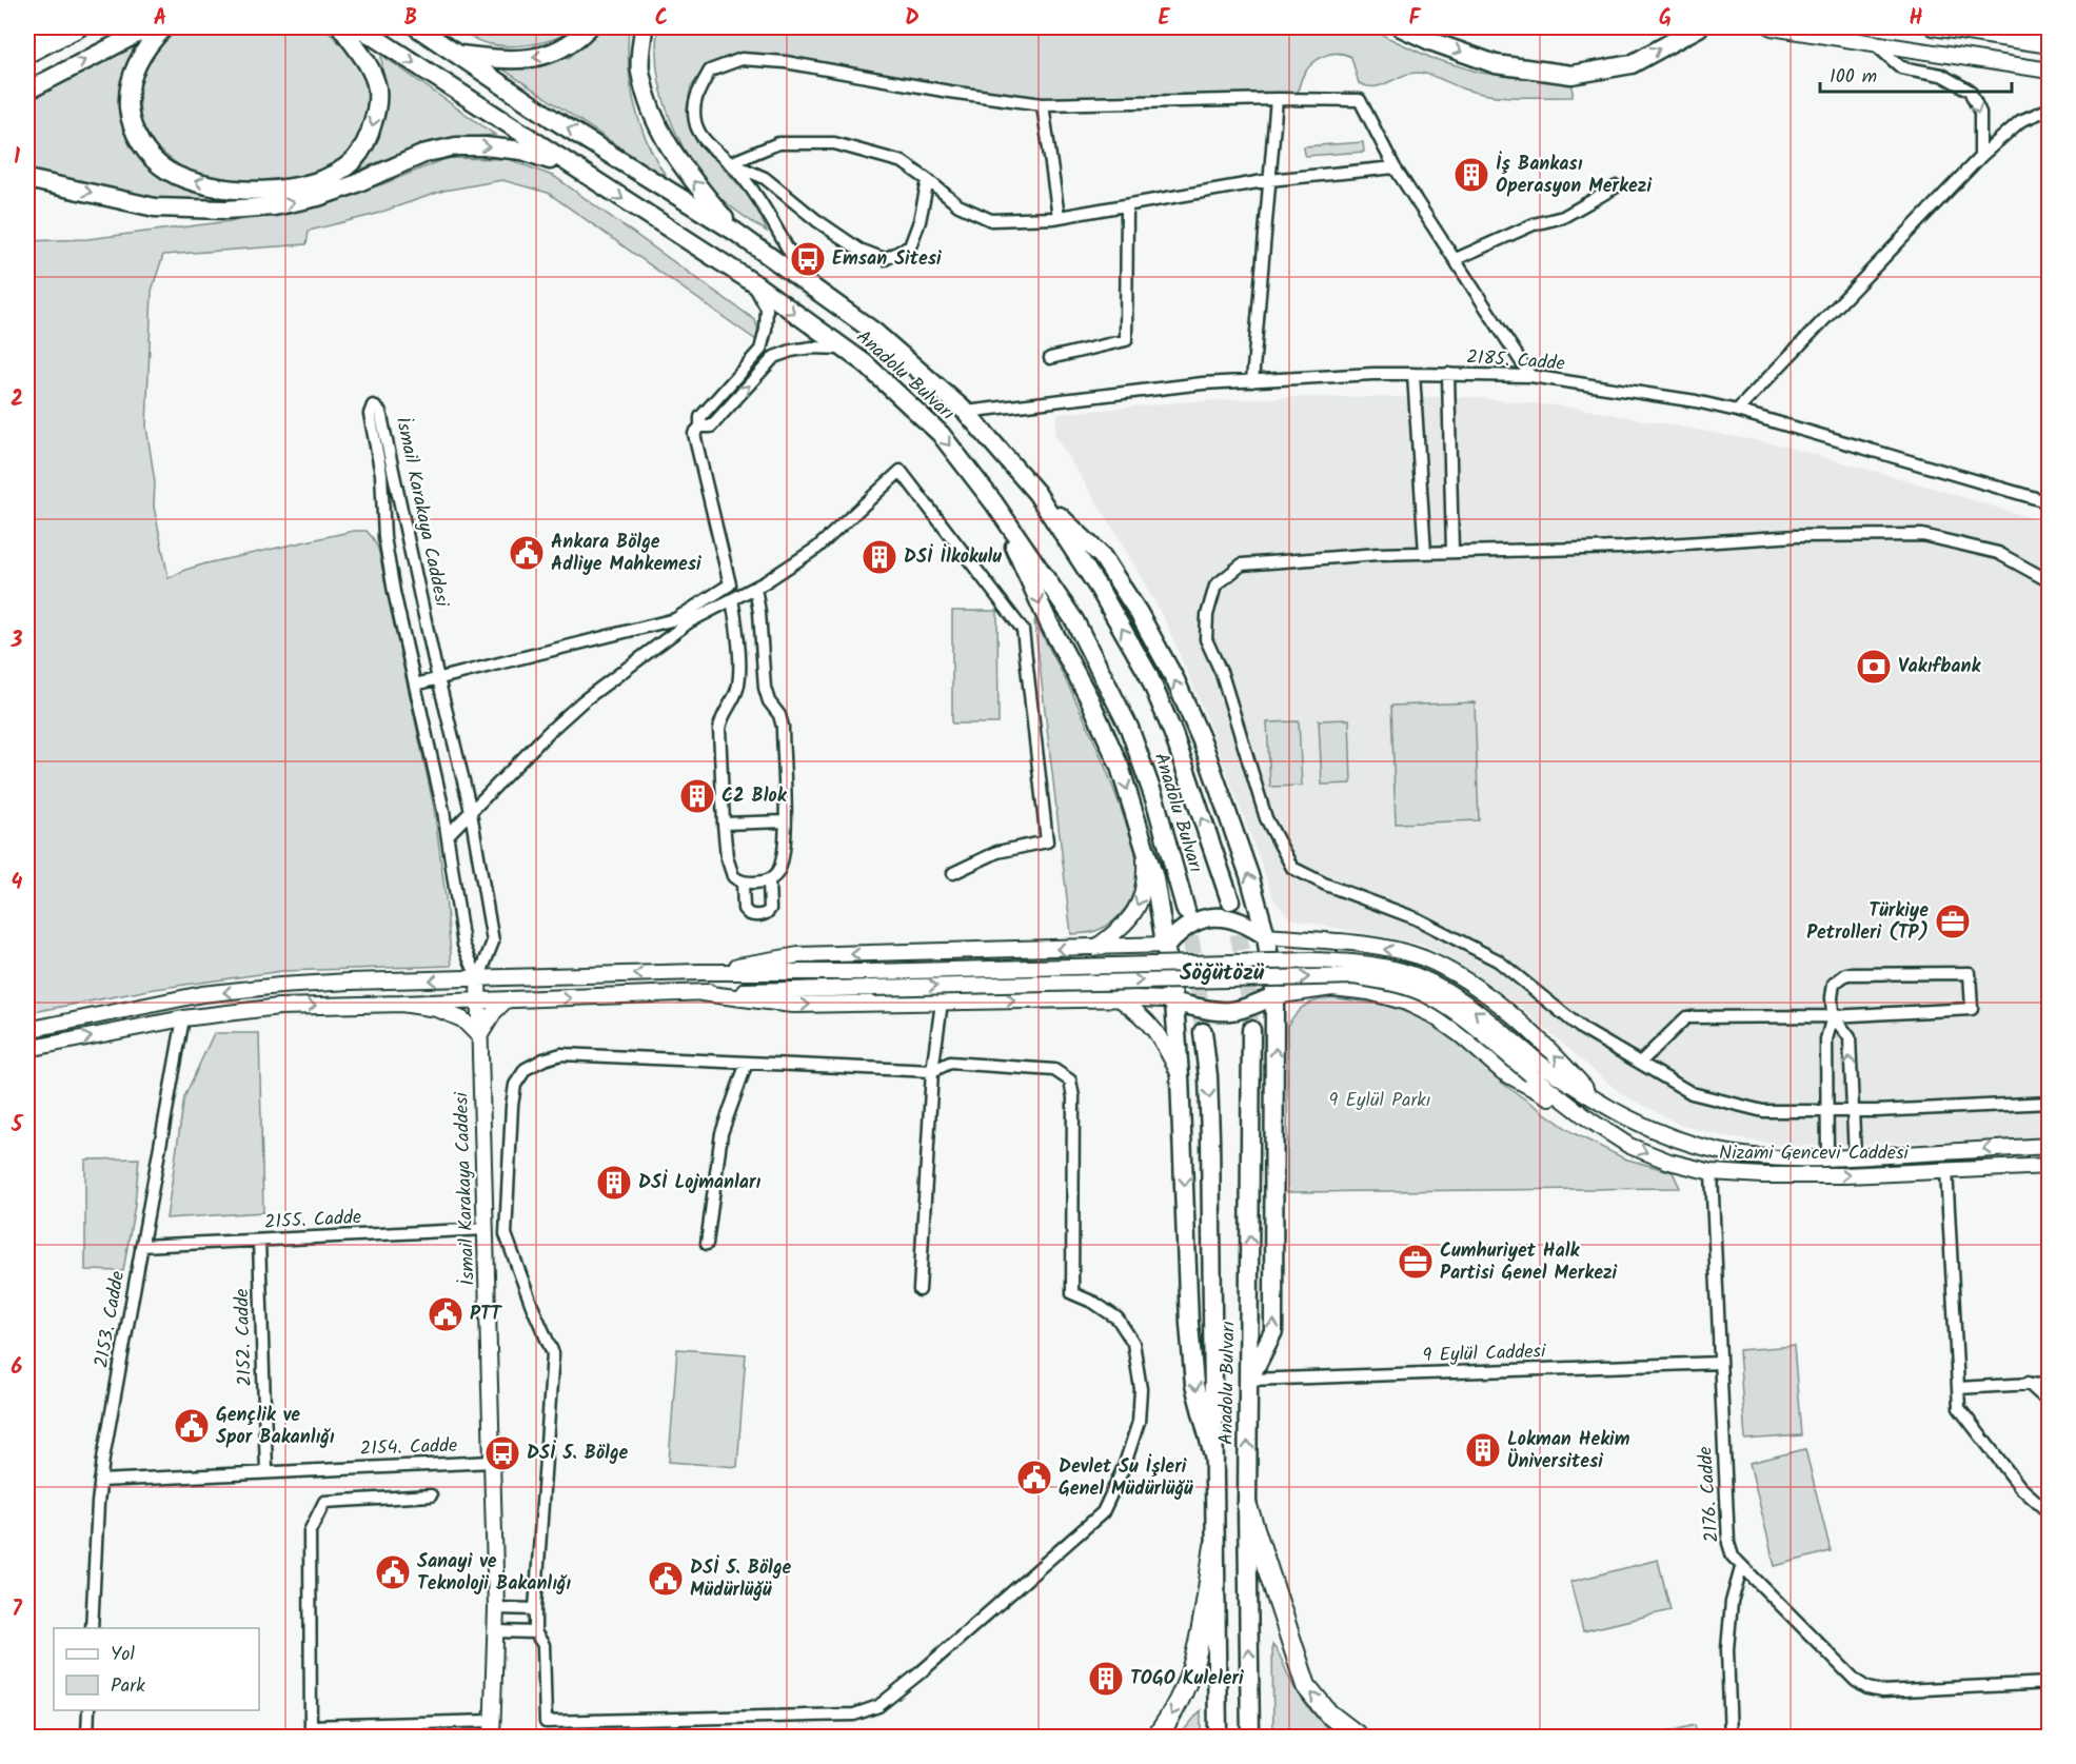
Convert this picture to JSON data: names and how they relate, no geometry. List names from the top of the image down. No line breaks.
{"streets":{"main road":["Anadolu Bulvarı"],"street":["2185. Cadde","İsmail Karakaya Caddesi","Nizami Gencevi Caddesi","2155. Cadde","2153. Cadde","2152. Cadde","9 Eylül Caddesi","2154. Cadde","2176. Cadde"]},"crossings":[["2185. Cadde","Anadolu Bulvarı"],["Anadolu Bulvarı","9 Eylül Caddesi"],["İsmail Karakaya Caddesi","2155. Cadde"],["İsmail Karakaya Caddesi","2154. Cadde"],["Nizami Gencevi Caddesi","2176. Cadde"],["2155. Cadde","2153. Cadde"],["2155. Cadde","2152. Cadde"],["2153. Cadde","2154. Cadde"],["2152. Cadde","2154. Cadde"],["9 Eylül Caddesi","2176. Cadde"]],"districts":["Söğütözü"],"parks":["9 Eylül Parkı"],"places":{"building":["İş Bankası Operasyon Merkezi","DSİ İlkokulu","C2 Blok","DSİ Lojmanları","Lokman Hekim Üniversitesi","TOGO Kuleleri"],"bus stop":["Emsan Sitesi","DSİ 5. Bölge"],"public building":["Ankara Bölge Adliye Mahkemesi","PTT","Gençlik ve Spor Bakanlığı","Devlet Su İşleri Genel Müdürlüğü","Sanayi ve Teknoloji Bakanlığı","DSİ 5. Bölge Müdürlüğü"],"bank":["Vakıfbank"],"office":["Türkiye Petrolleri (TP)","Cumhuriyet Halk Partisi Genel Merkezi"]},"legend":["Yol","Park"],"scale_bar":"100 m","grid":{"columns":["A","B","C","D","E","F","G","H"],"rows":["1","2","3","4","5","6","7"]}}
